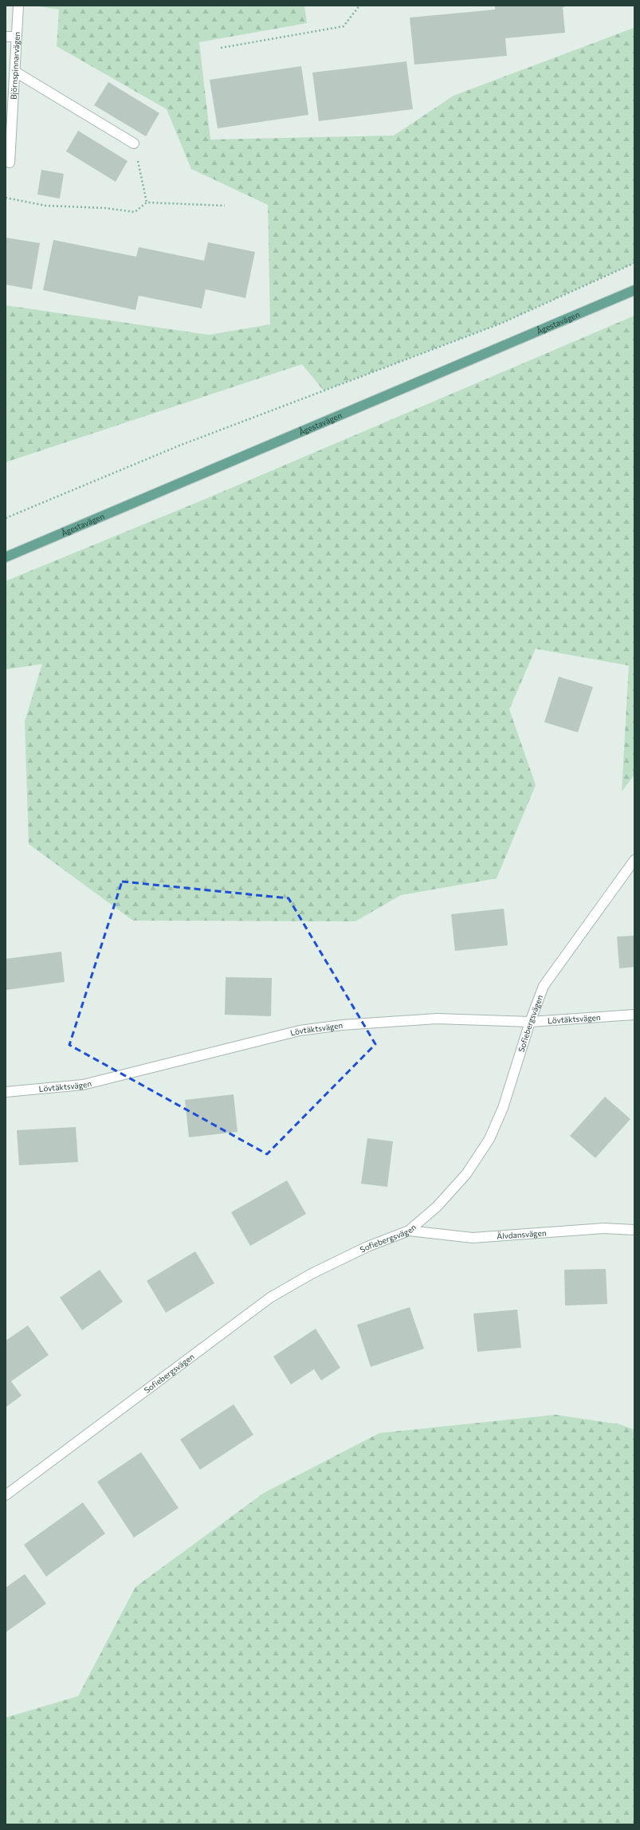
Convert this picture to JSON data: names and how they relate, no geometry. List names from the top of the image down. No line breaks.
{"streets":{"main road":["Ågestavägen"],"street":["Björnspinnarvägen","Lövtäktsvägen","Sofiebergsvägen","Älvdansvägen"]},"crossings":[["Lövtäktsvägen","Sofiebergsvägen"],["Sofiebergsvägen","Älvdansvägen"]]}
